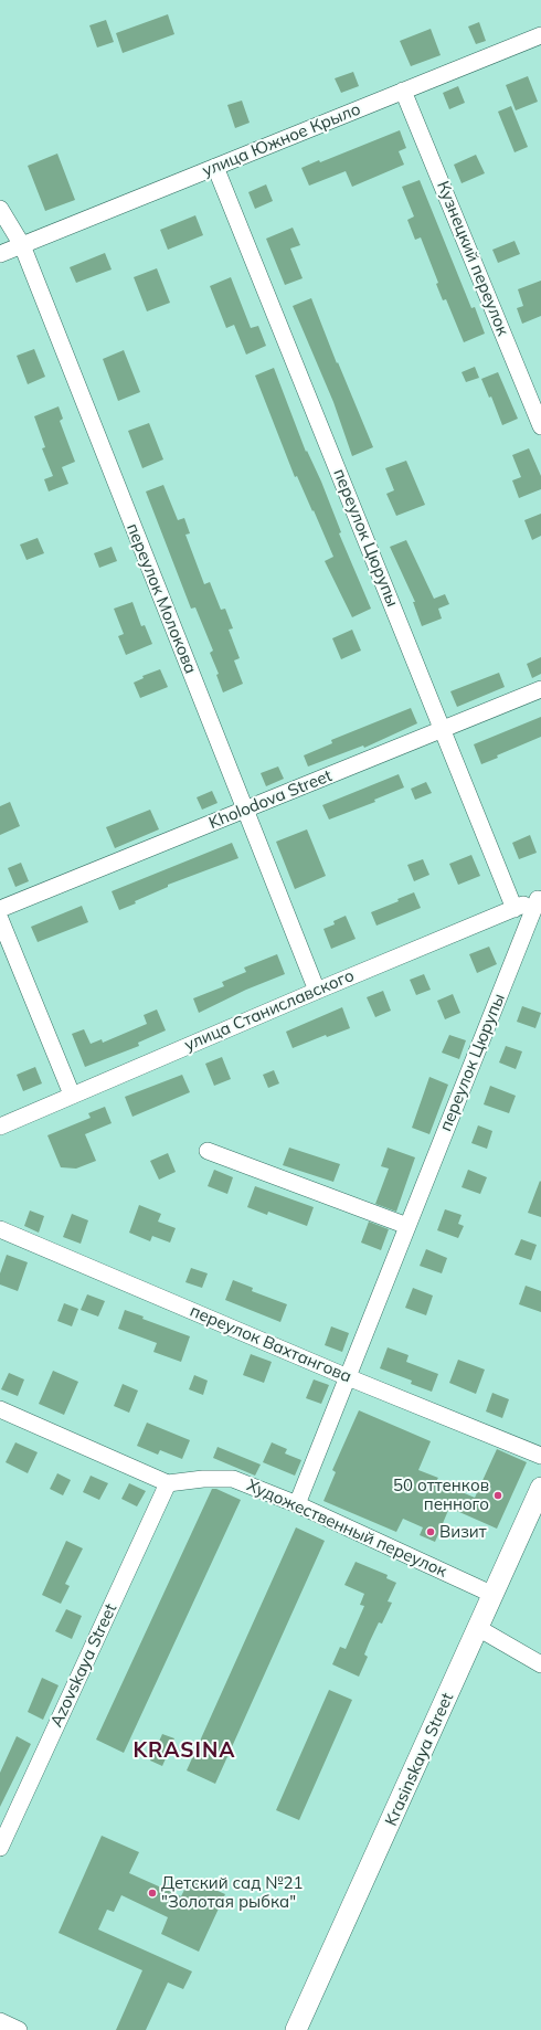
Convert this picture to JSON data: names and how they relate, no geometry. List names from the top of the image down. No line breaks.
{"streets":{"main road":["Krasinskaya Street"],"street":["улица Южное Крыло","Кузнецкий переулок","переулок Цюрупы","переулок Молокова","Kholodova Street","улица Станиславского","переулок Вахтангова","Художественный переулок","Azovskaya Street"]},"crossings":[["улица Южное Крыло","Кузнецкий переулок"],["улица Южное Крыло","переулок Цюрупы"],["улица Южное Крыло","переулок Молокова"],["переулок Цюрупы","Kholodova Street"],["переулок Цюрупы","улица Станиславского"],["переулок Цюрупы","переулок Вахтангова"],["переулок Цюрупы","Художественный переулок"],["переулок Молокова","Kholodova Street"],["переулок Молокова","улица Станиславского"],["Художественный переулок","Azovskaya Street"],["Художественный переулок","Krasinskaya Street"]],"districts":["KRASINA"],"places":["50 оттенков пенного","Визит","Детский сад №21 \"Золотая рыбка\""]}
